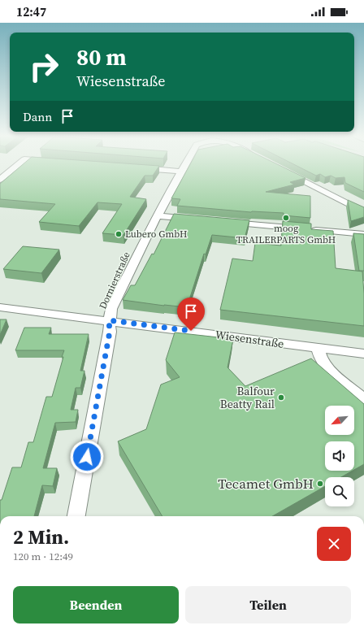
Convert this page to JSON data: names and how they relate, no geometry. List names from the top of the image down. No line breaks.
{"streets":{"street":["Dornierstraße","Wiesenstraße"]},"crossings":[["Dornierstraße","Wiesenstraße"]],"places":["moog TRAILERPARTS GmbH","Lubero GmbH","Balfour Beatty Rail","Tecamet GmbH"],"north":"bottom left","page":{"status":"12:47","turn":["80 m","Wiesenstraße"],"then":"Dann","heading":["2 Min.","120 m · 12:49"],"buttons":["Beenden","Teilen"]}}
